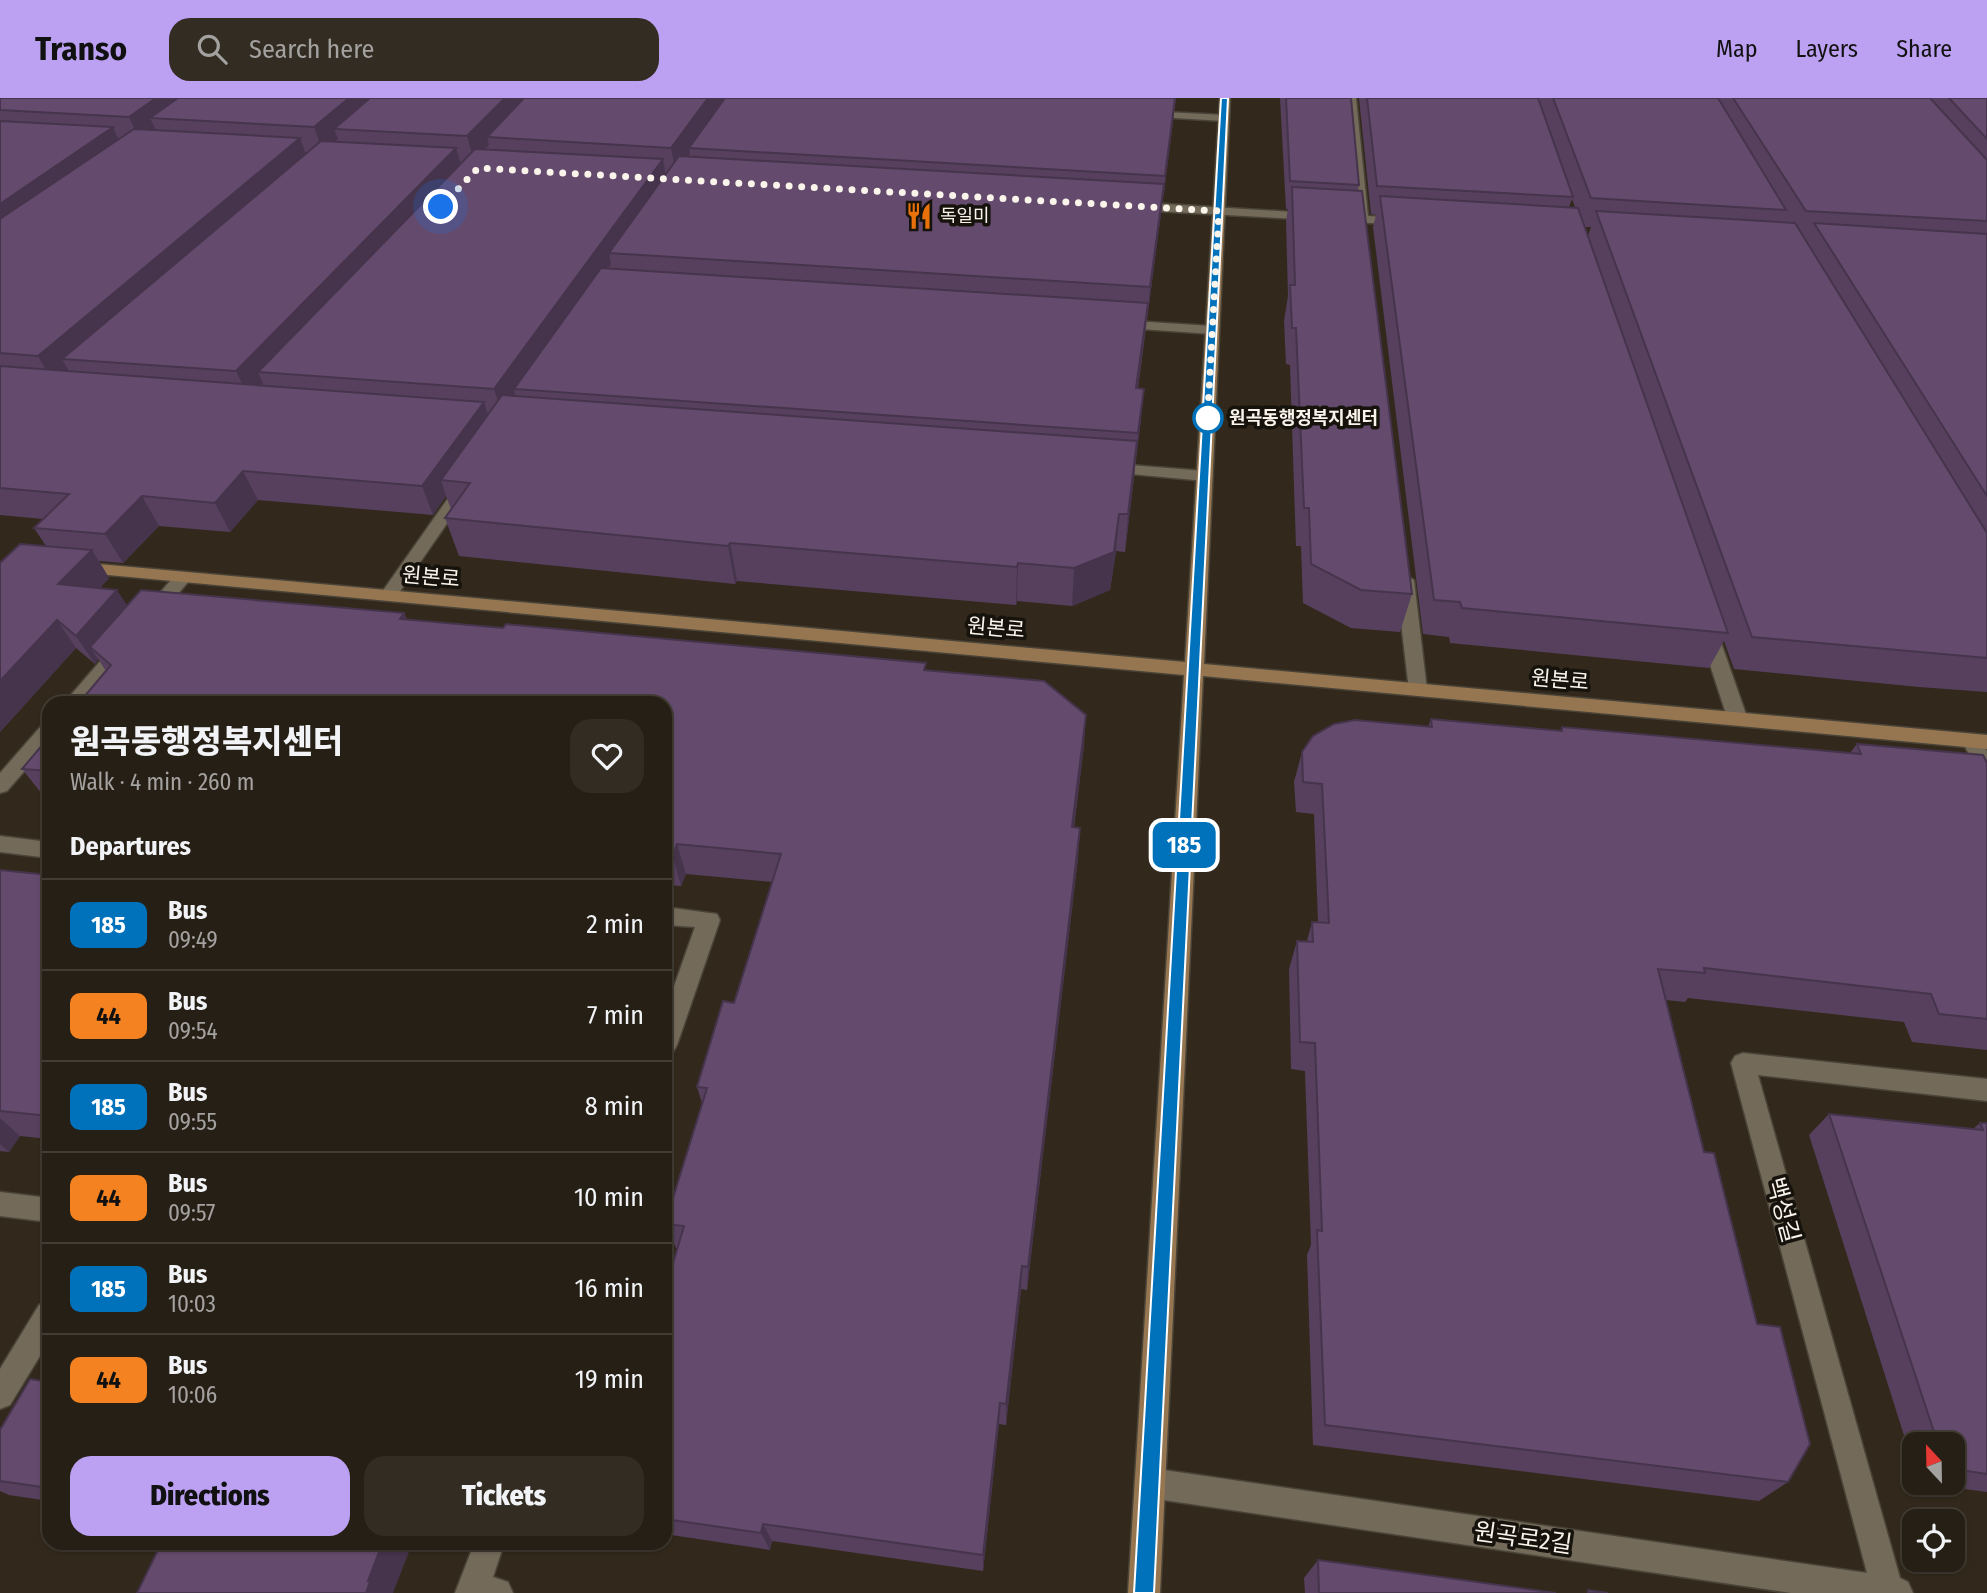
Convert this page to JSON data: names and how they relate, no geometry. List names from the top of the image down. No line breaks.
{"streets":{"street":["원본로","백성길","원곡로2길"]},"crossings":[["백성길","원곡로2길"]],"places":{"restaurant":["독일미"],"other":["원곡동행정복지센터"]},"lines":["bus line 185"],"north":"top","page":{"header":"Transo","search":"Search here","nav":["Map","Layers","Share"],"on_map":"185","heading":[["원곡동행정복지센터","Walk · 4 min · 260 m"],"Departures"],"list":[{"mark":"185","name":"Bus","note":"09:49","value":"2 min"},{"mark":"44","name":"Bus","note":"09:54","value":"7 min"},{"mark":"185","name":"Bus","note":"09:55","value":"8 min"},{"mark":"44","name":"Bus","note":"09:57","value":"10 min"},{"mark":"185","name":"Bus","note":"10:03","value":"16 min"},{"mark":"44","name":"Bus","note":"10:06","value":"19 min"}],"buttons":["Directions","Tickets"]}}
